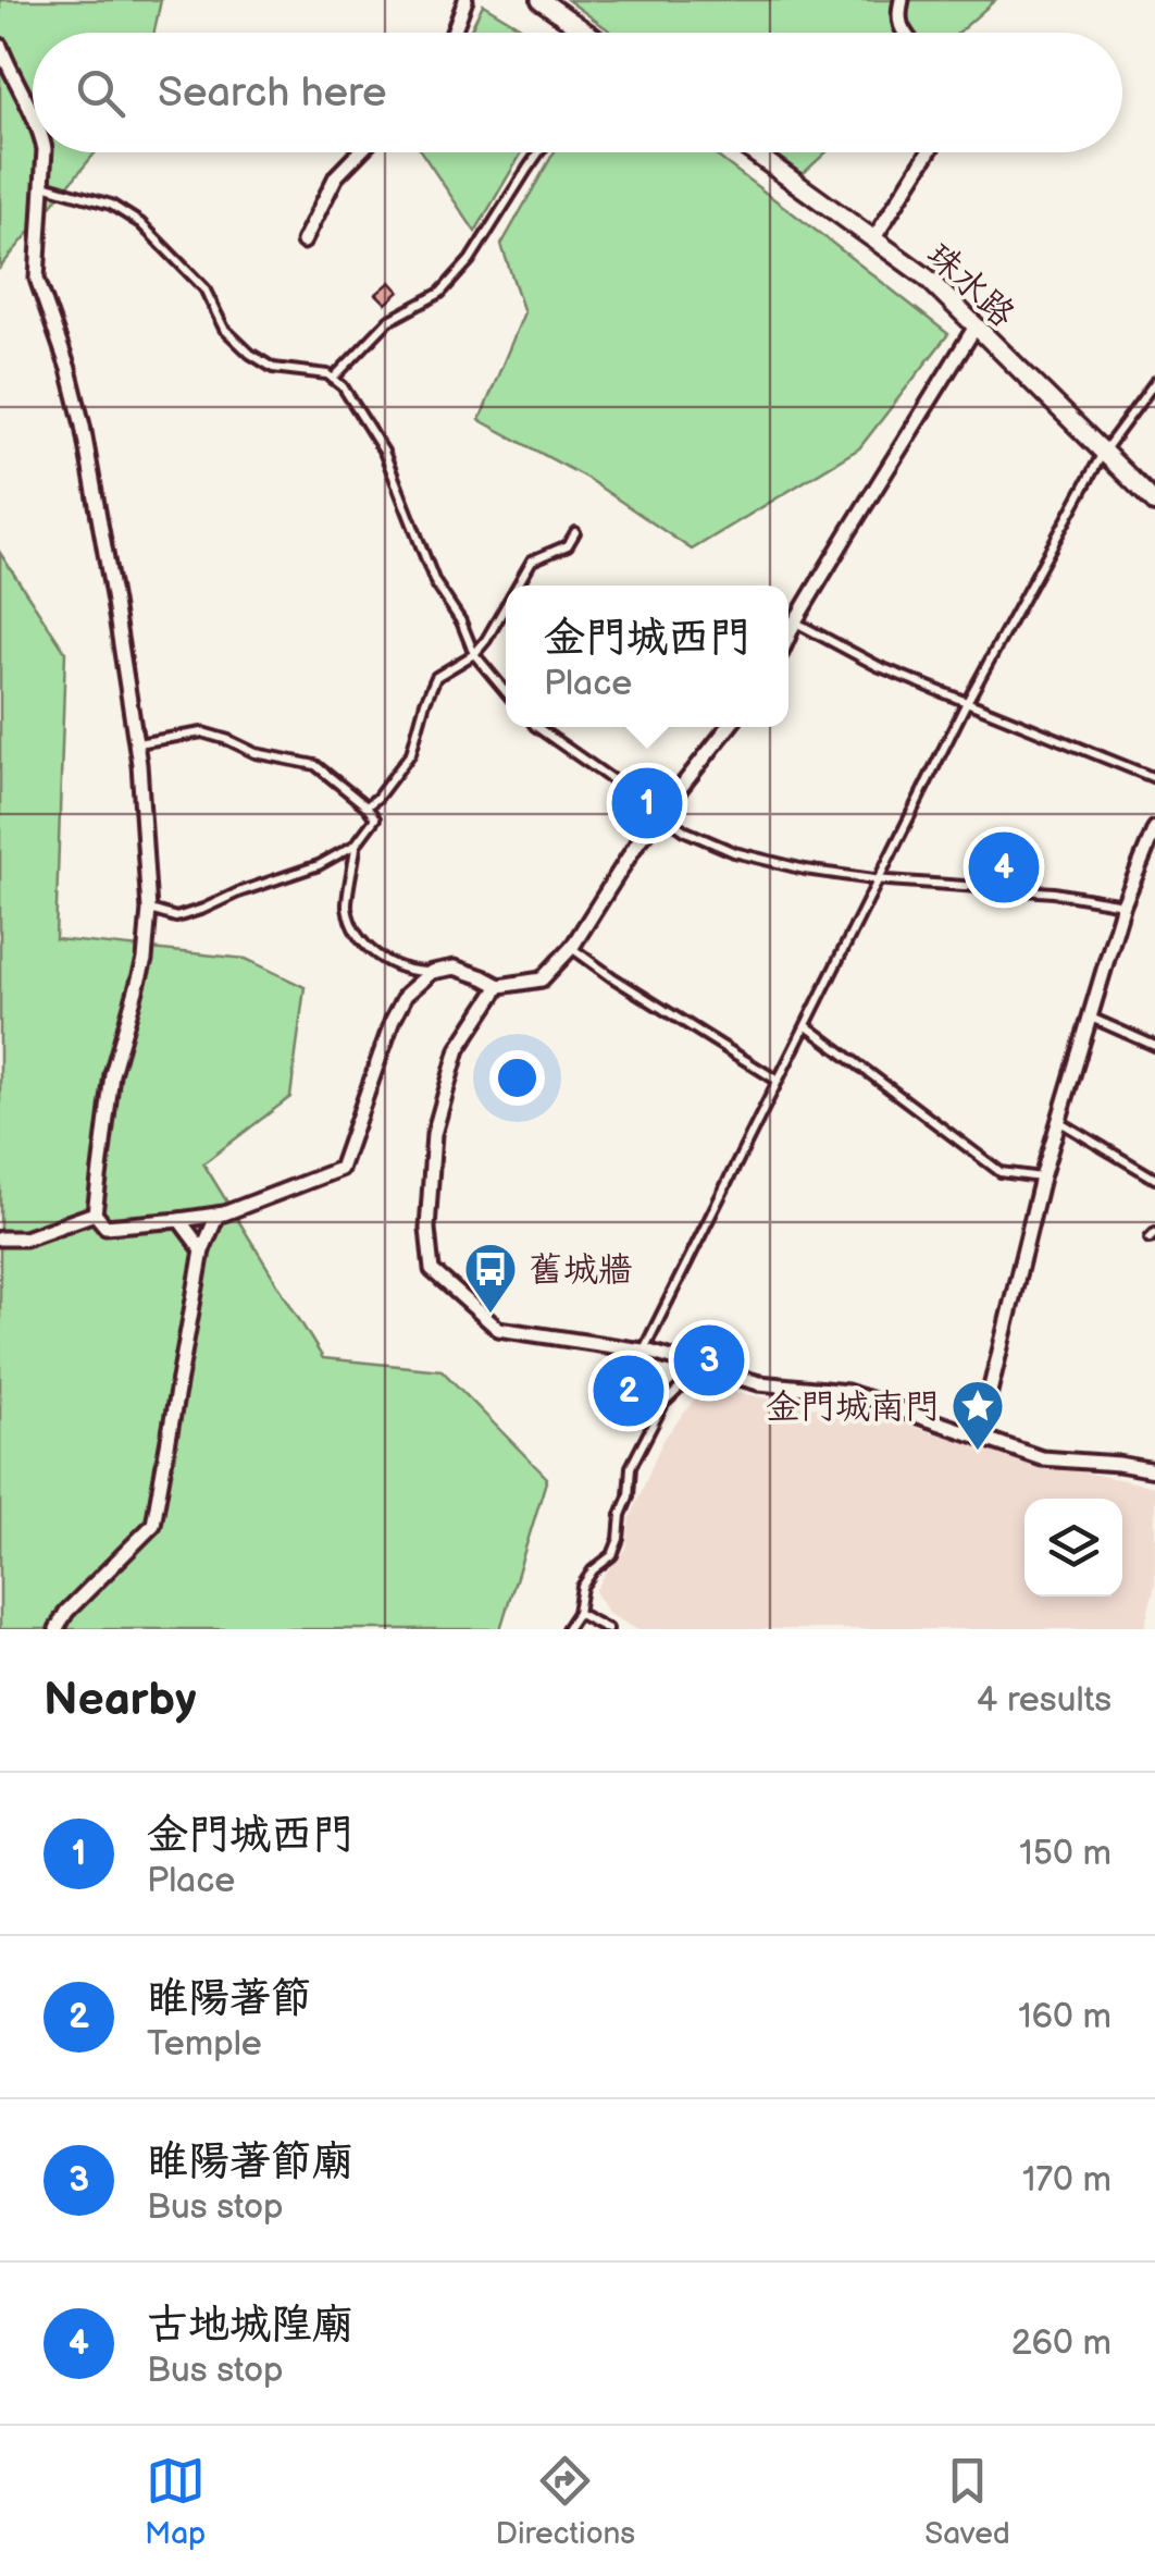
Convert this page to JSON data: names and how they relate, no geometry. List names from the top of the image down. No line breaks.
{"streets":{"main road":["珠水路"]},"places":{"bus stop":["舊城牆"],"place":["金門城南門"]},"page":{"search":"Search here","popup":["金門城西門","Place"],"pins":["1","4","3","2"],"heading":["Nearby","4 results"],"list":[{"mark":"1","name":"金門城西門","note":"Place","value":"150 m"},{"mark":"2","name":"睢陽著節","note":"Temple","value":"160 m"},{"mark":"3","name":"睢陽著節廟","note":"Bus stop","value":"170 m"},{"mark":"4","name":"古地城隍廟","note":"Bus stop","value":"260 m"}],"nav":["Map","Directions","Saved"]}}
